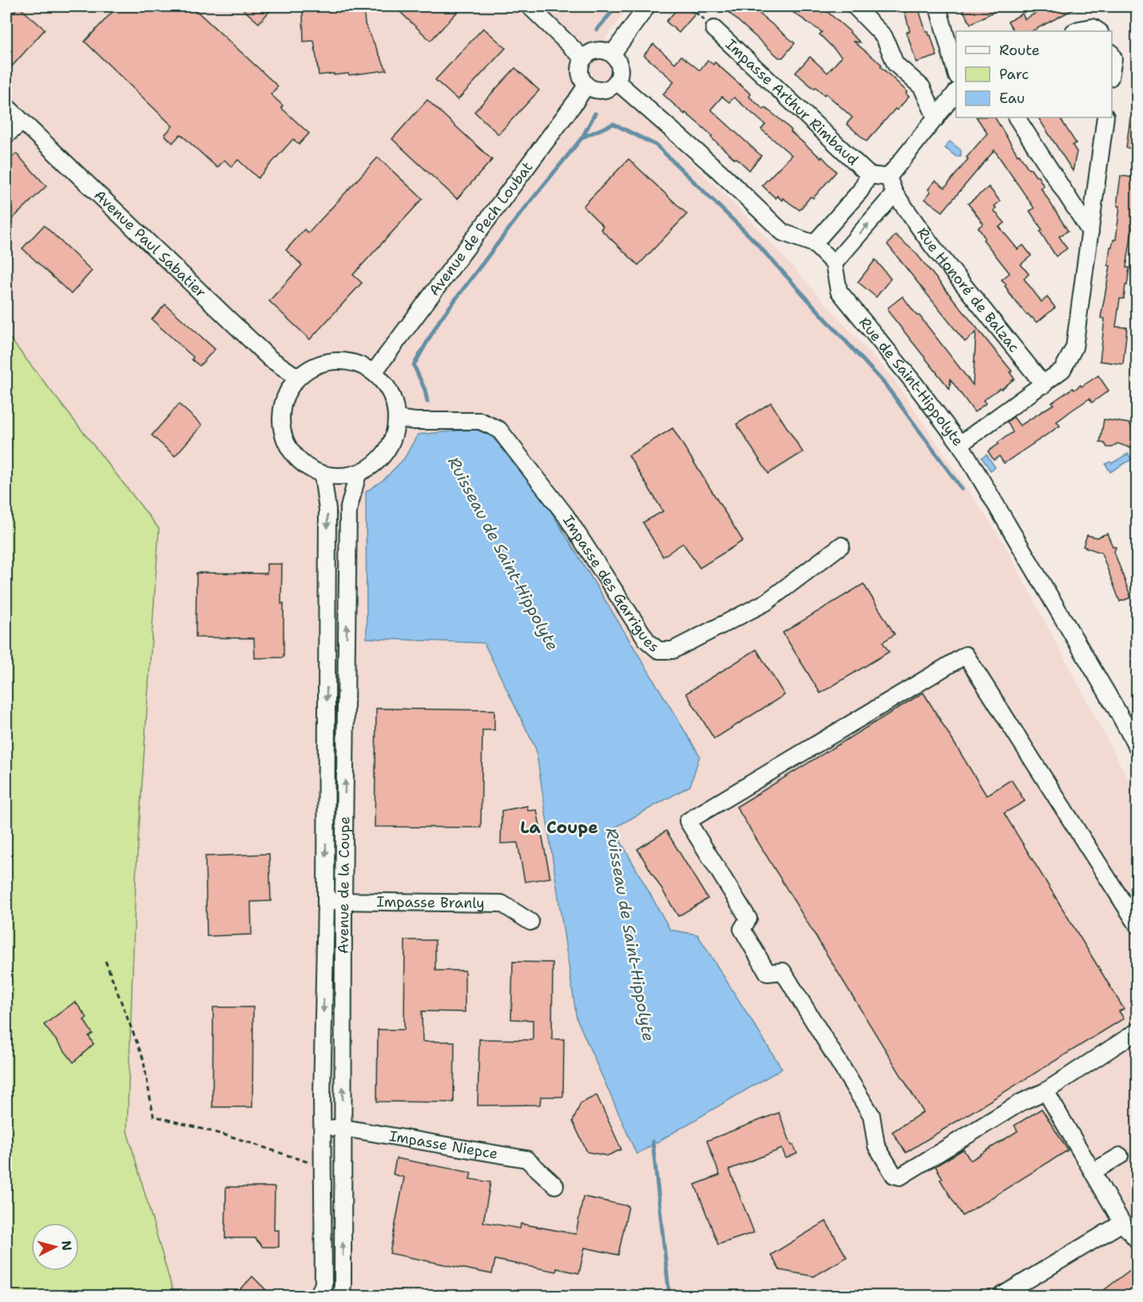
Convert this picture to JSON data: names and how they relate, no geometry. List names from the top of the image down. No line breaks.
{"streets":{"street":["Impasse Arthur Rimbaud","Avenue de Pech Loubat","Avenue Paul Sabatier","Rue Honoré de Balzac","Rue de Saint-Hippolyte","Impasse des Garrigues","Avenue de la Coupe","Impasse Branly","Impasse Niepce"]},"crossings":[["Avenue de Pech Loubat","Avenue Paul Sabatier"],["Avenue de Pech Loubat","Impasse des Garrigues"],["Avenue de Pech Loubat","Avenue de la Coupe"],["Avenue Paul Sabatier","Impasse des Garrigues"],["Avenue Paul Sabatier","Avenue de la Coupe"],["Impasse des Garrigues","Avenue de la Coupe"],["Avenue de la Coupe","Impasse Branly"],["Avenue de la Coupe","Impasse Niepce"]],"districts":["La Coupe"],"water":["Ruisseau de Saint-Hippolyte"],"legend":["Route","Parc","Eau"],"north":"right"}
